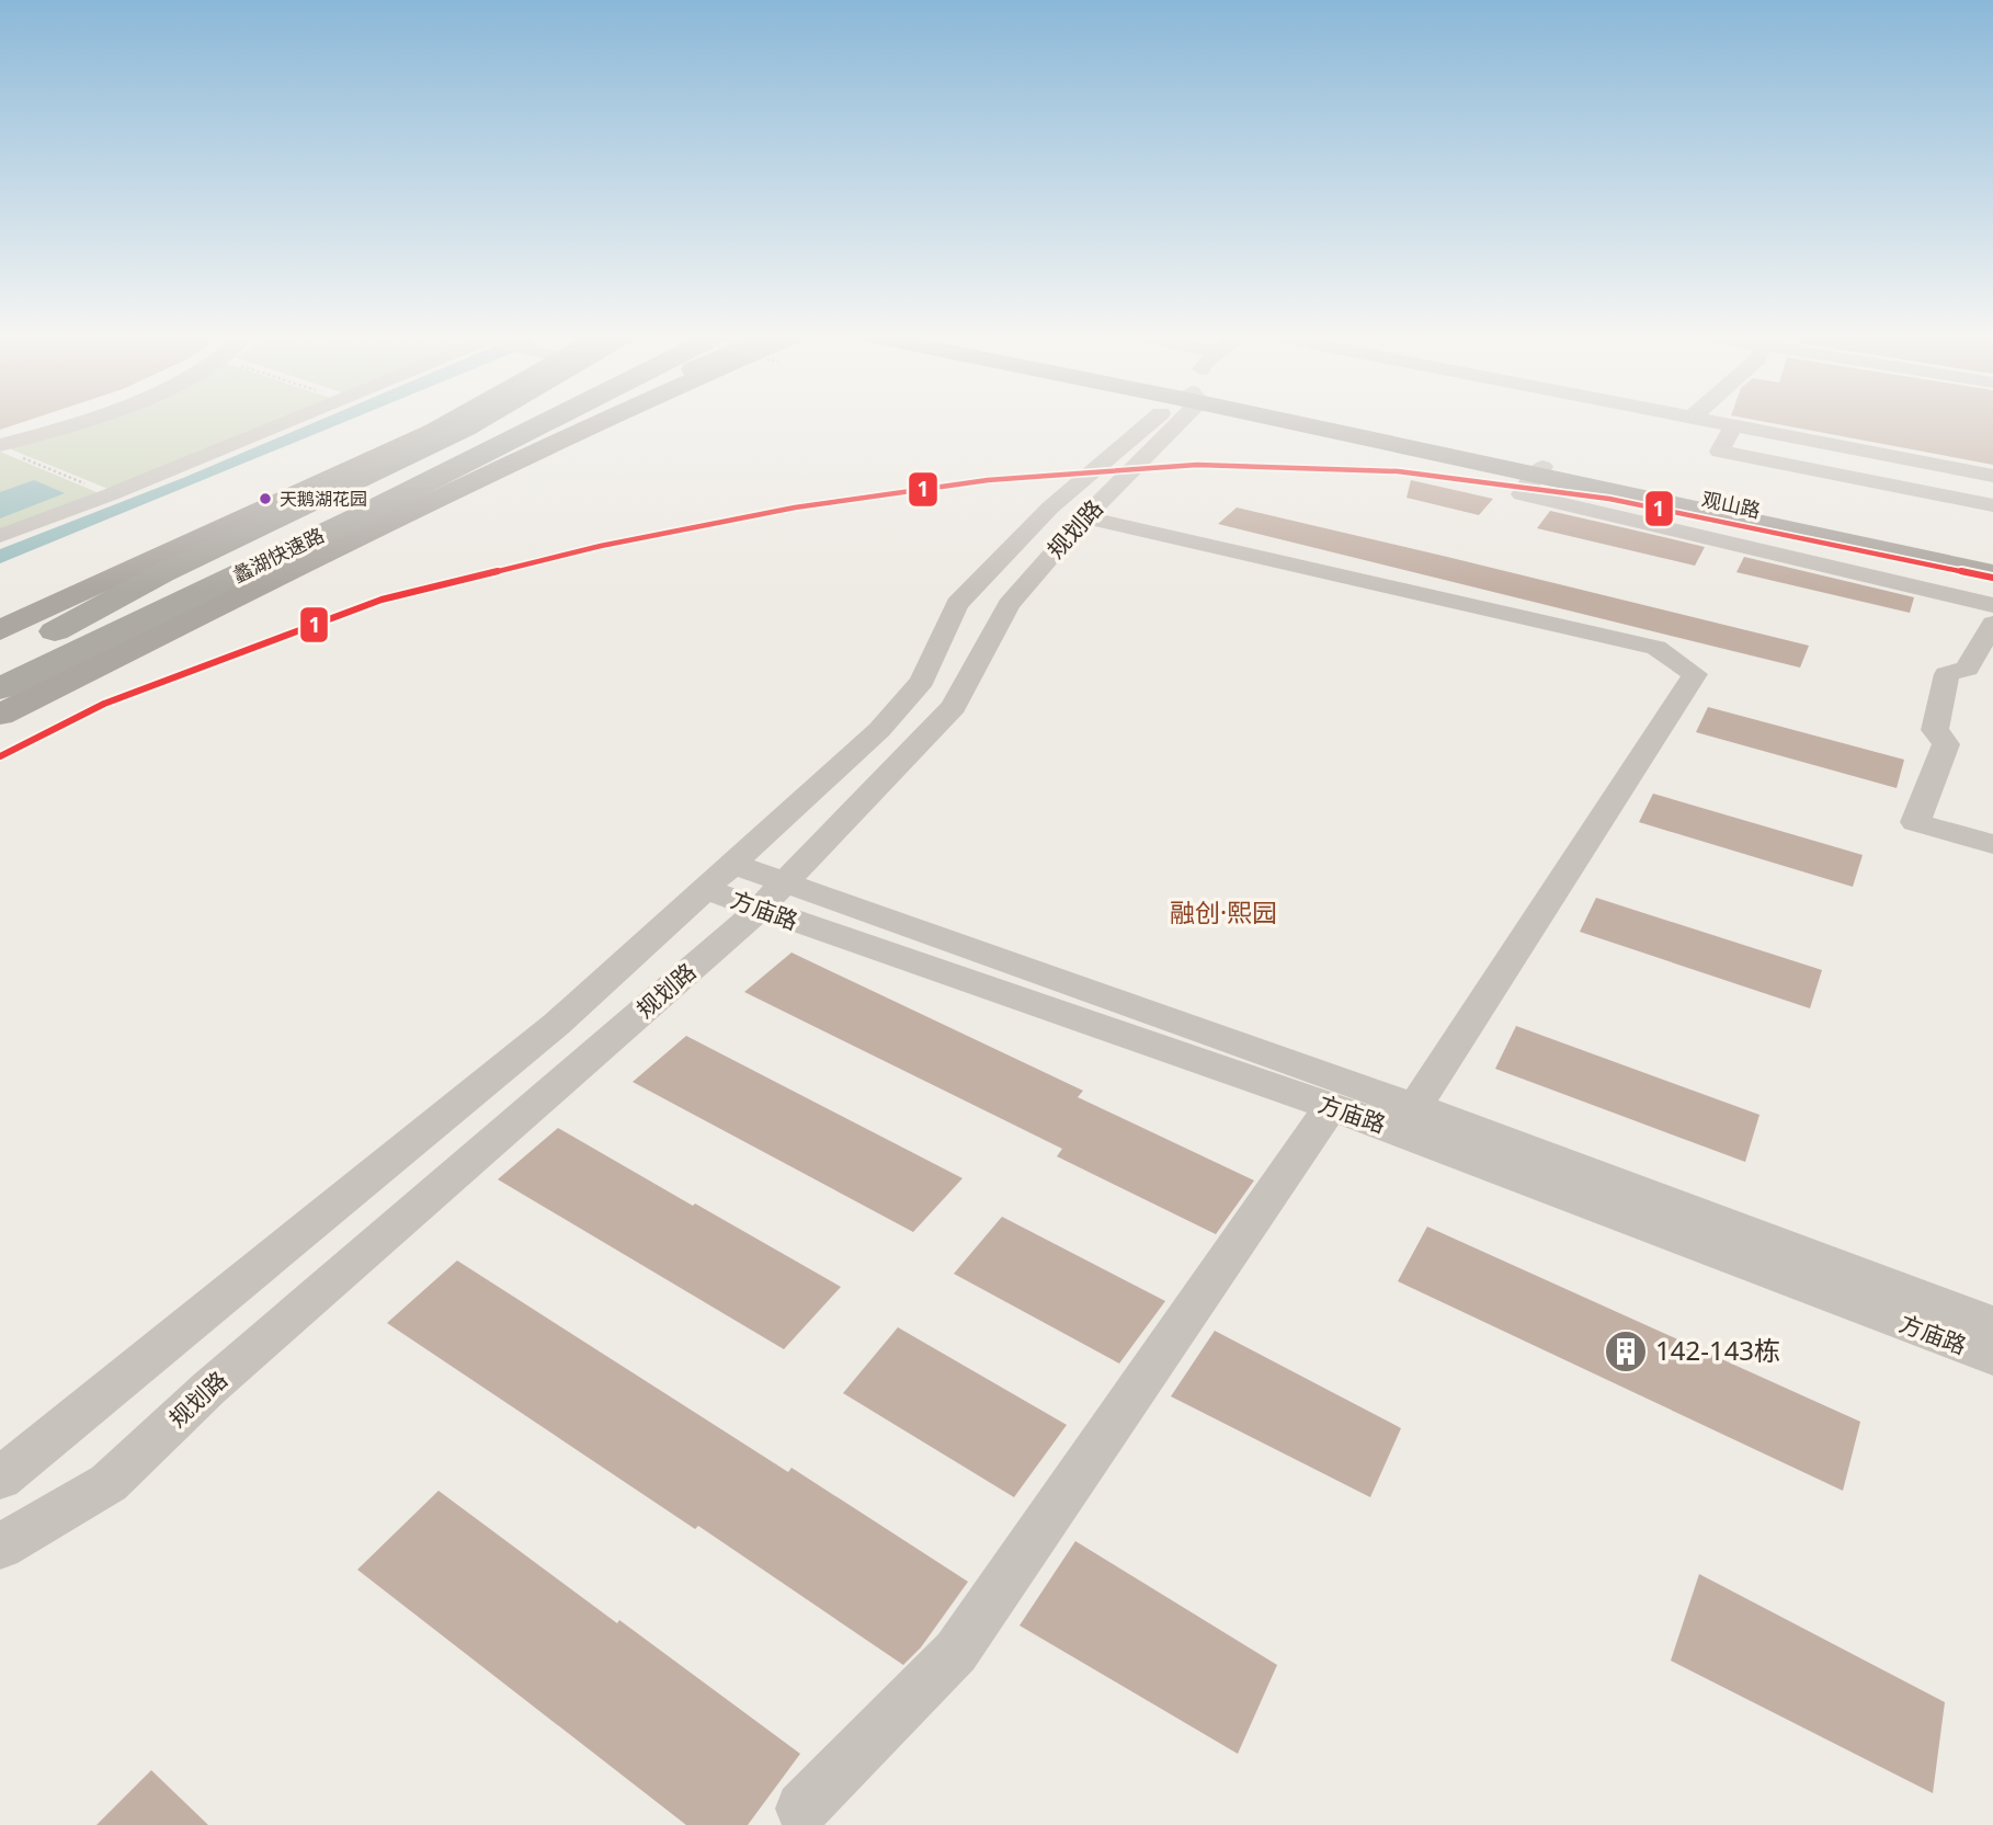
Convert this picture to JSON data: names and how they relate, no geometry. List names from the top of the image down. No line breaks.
{"streets":{"highway":["蠡湖快速路"],"main road":["观山路"],"street":["规划路","方庙路"]},"crossings":[["规划路","方庙路"]],"districts":["融创·熙园"],"places":{"other":["天鹅湖花园"],"building":["142-143栋"]},"lines":["transit line 1"]}
